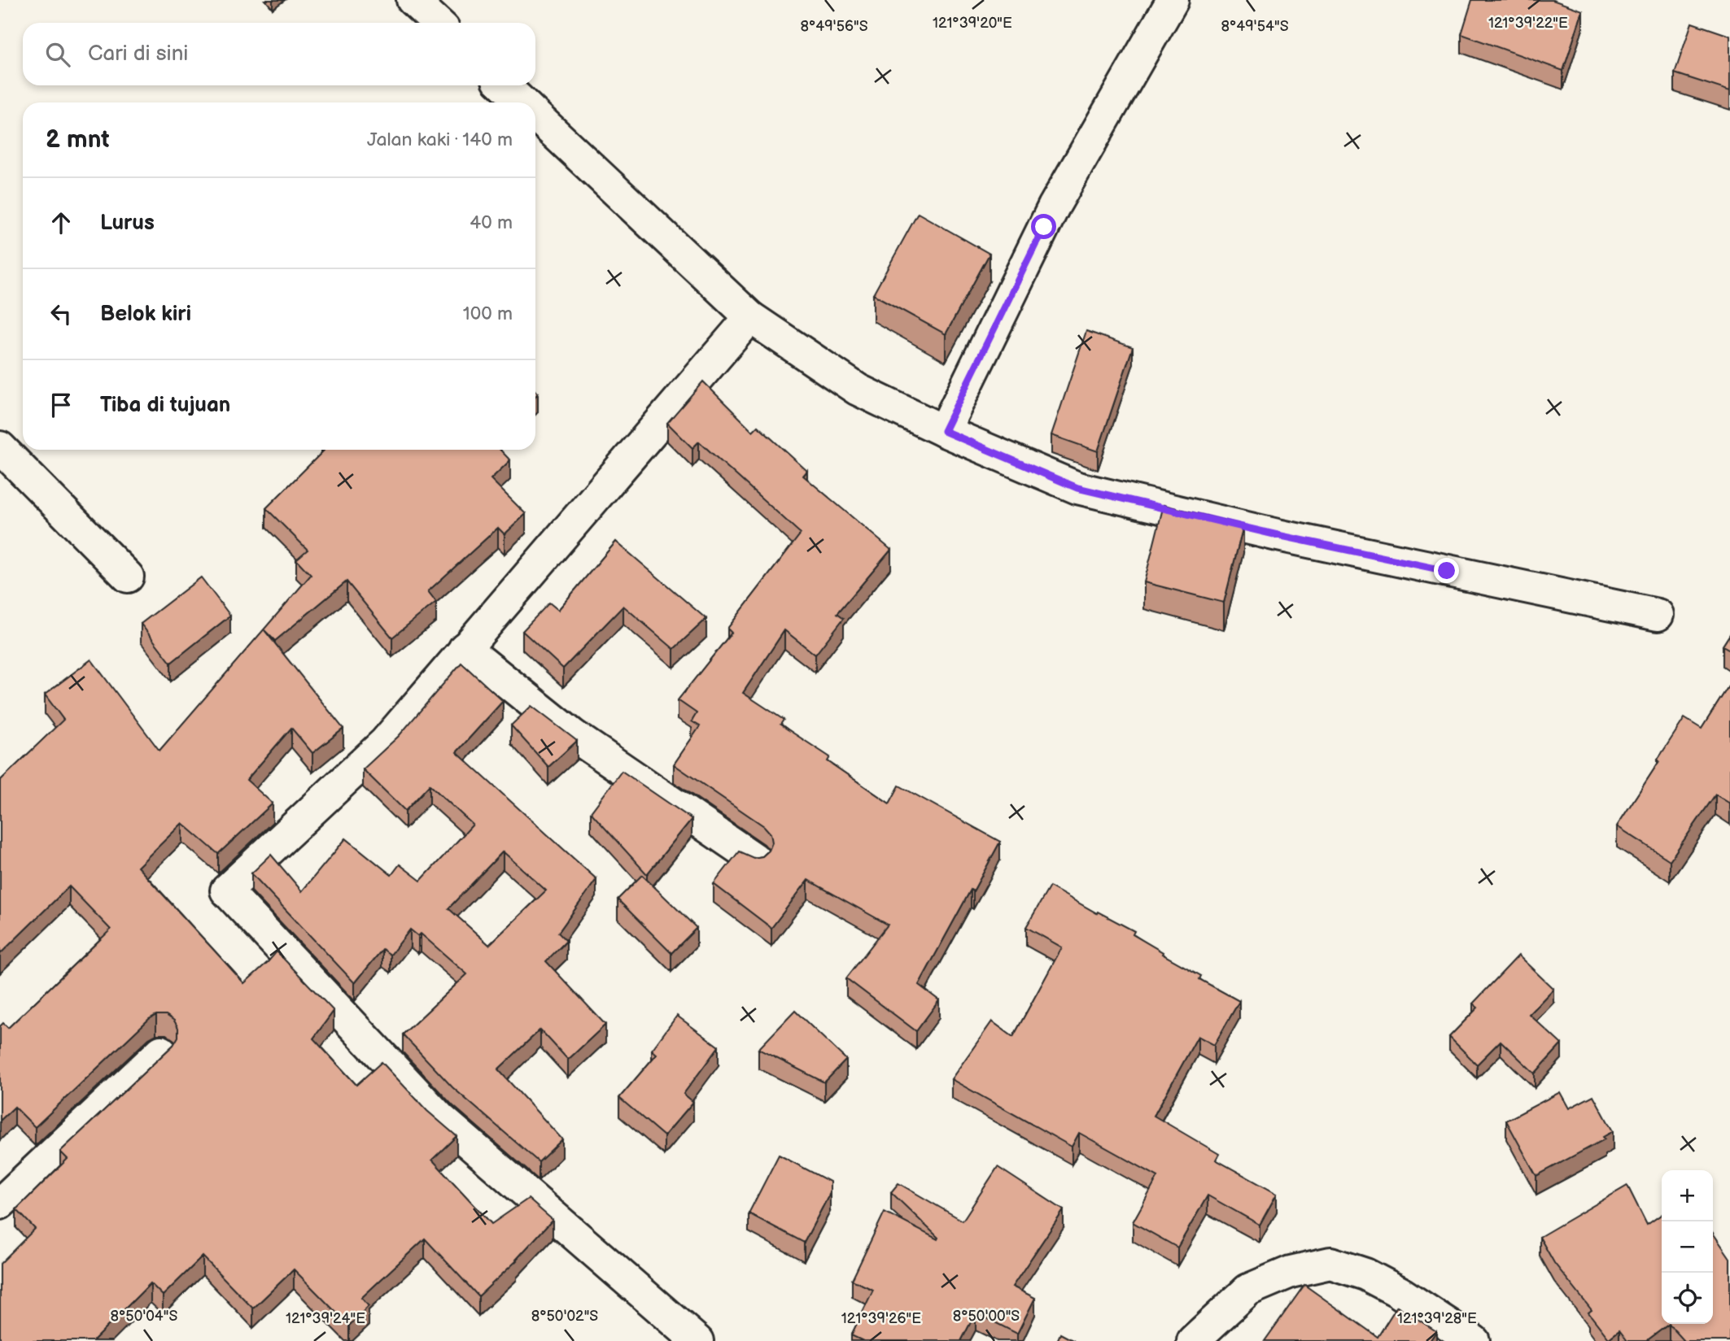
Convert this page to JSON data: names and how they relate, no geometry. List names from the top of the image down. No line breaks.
{"page":{"search":"Cari di sini","heading":["2 mnt","Jalan kaki · 140 m"],"list":[["Lurus","40 m"],["Belok kiri","100 m"],"Tiba di tujuan"],"map_buttons":["+","−"]},"coordinates":["121°39'22\"E","121°39'20\"E","8°49'56\"S","8°49'54\"S","8°50'04\"S","8°50'02\"S","8°50'00\"S","121°39'24\"E","121°39'26\"E","121°39'28\"E"]}
